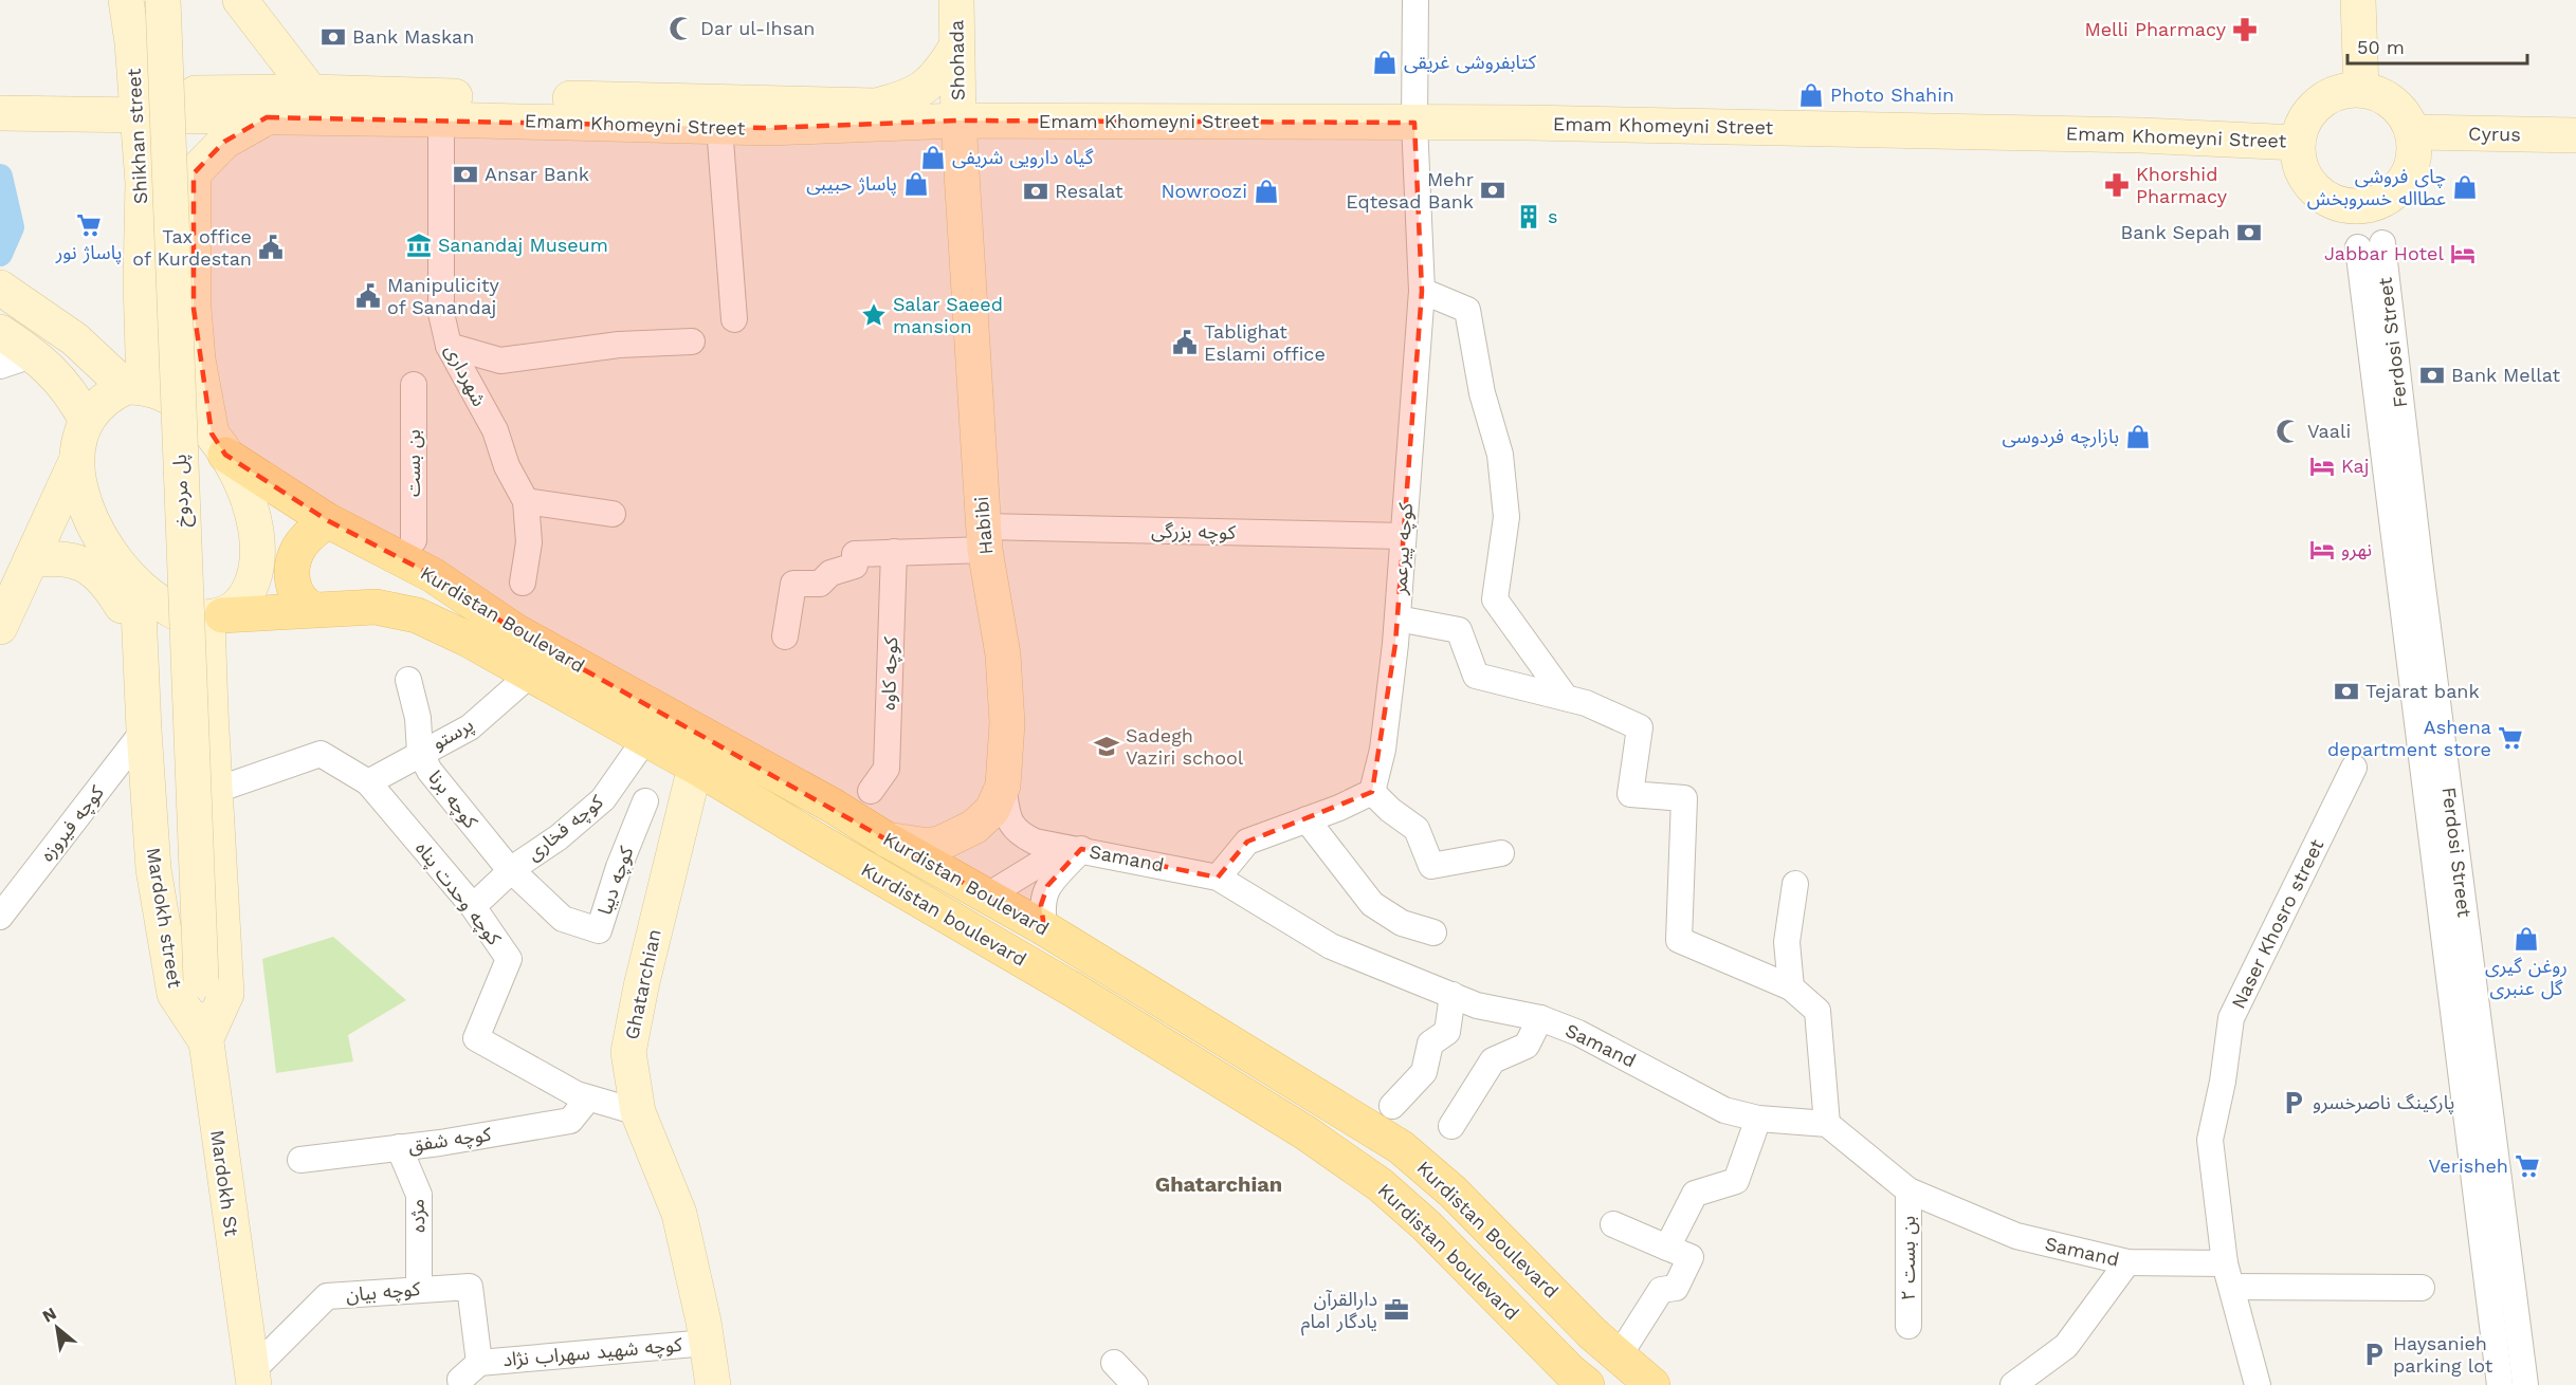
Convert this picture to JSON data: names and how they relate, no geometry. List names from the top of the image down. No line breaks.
{"streets":{"main road":["Shohada","Emam Khomeyni Street","Cyrus","Shikhan street","پل مردوخ","Habibi","Kurdistan Boulevard","Kurdistan boulevard","Mardokh street","Ghatarchian","Mardokh St"],"street":["Ferdosi Street","شهرداری","بن بست","کوچه بزرگی","کوچه پیرعمر","کوچه کاوه","پرستو","کوچه برنا","کوچه فیروزه","کوچه فخاری","Samand","کوچه دیبا","کوچه وحدت پناه","Naser Khosro street","کوچه شفق","مژده","بن بست ۲","کوچه بیان","کوچه شهید سهراب نژاد"]},"crossings":[["Shohada","Emam Khomeyni Street"],["Shohada","Habibi"],["Emam Khomeyni Street","Cyrus"],["Emam Khomeyni Street","Shikhan street"],["Emam Khomeyni Street","شهرداری"],["Emam Khomeyni Street","Habibi"],["Emam Khomeyni Street","کوچه پیرعمر"],["Shikhan street","Kurdistan Boulevard"],["Shikhan street","Kurdistan boulevard"],["Shikhan street","Mardokh street"],["پل مردوخ","Mardokh St"],["Habibi","کوچه بزرگی"],["Habibi","Kurdistan Boulevard"],["Habibi","Samand"],["کوچه بزرگی","کوچه پیرعمر"],["کوچه بزرگی","کوچه کاوه"],["Kurdistan Boulevard","Kurdistan boulevard"],["Kurdistan Boulevard","Mardokh street"],["پرستو","کوچه برنا"],["پرستو","کوچه وحدت پناه"],["پرستو","Kurdistan boulevard"],["کوچه برنا","کوچه فخاری"],["کوچه برنا","کوچه دیبا"],["کوچه فیروزه","Mardokh street"],["کوچه فخاری","کوچه دیبا"],["کوچه فخاری","کوچه وحدت پناه"],["کوچه فخاری","Kurdistan boulevard"],["Samand","Naser Khosro street"],["Samand","بن بست ۲"],["کوچه وحدت پناه","Ghatarchian"],["کوچه وحدت پناه","کوچه شفق"],["Kurdistan boulevard","Mardokh street"],["Kurdistan boulevard","Ghatarchian"],["Mardokh street","Mardokh St"],["Ghatarchian","کوچه شهید سهراب نژاد"],["کوچه شفق","مژده"],["Mardokh St","کوچه بیان"],["مژده","کوچه بیان"],["کوچه بیان","کوچه شهید سهراب نژاد"]],"districts":["Ghatarchian"],"places":{"mosque":["Dar ul-Ihsan","Vaali"],"pharmacy":["Melli Pharmacy","Khorshid Pharmacy"],"bank":["Bank Maskan","Ansar Bank","Mehr Eqtesad Bank","Resalat","Bank Sepah","Bank Mellat","Tejarat bank"],"shop":["کتابفروشی غریقی","Photo Shahin","گیاه دارویی شریفی","پاساژ حبیبی","چای فروشی عطااله خسروبخش","Nowroozi","بازارچه فردوسی","روغن گیری گل عنبری"],"building":["s"],"supermarket":["پاساژ نور","Ashena department store","Verisheh"],"museum":["Sanandaj Museum"],"public building":["Tax office of Kurdestan","Manipulicity of Sanandaj","Tablighat Eslami office"],"hotel":["Jabbar Hotel","Kaj","نهرو"],"place":["Salar Saeed mansion"],"school or university":["Sadegh Vaziri school"],"parking":["پارکینگ ناصرخسرو","Haysanieh parking lot"],"office":["دارالقرآن یادگار امام"]},"scale_bar":"50 m","north":"top left"}
